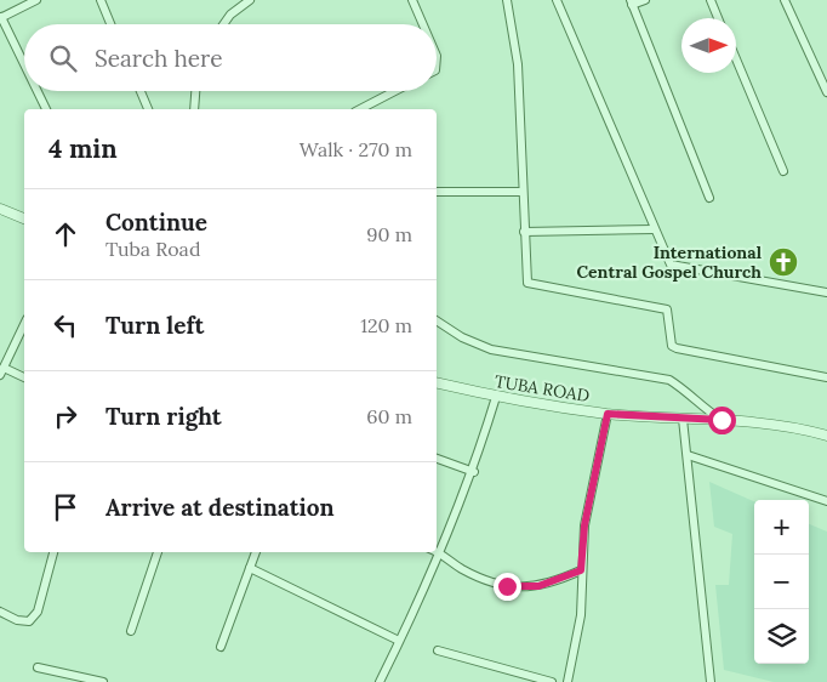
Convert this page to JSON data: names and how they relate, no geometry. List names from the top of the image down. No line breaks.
{"streets":{"street":["TUBA ROAD"]},"places":{"church":["International Central Gospel Church"]},"north":"right","page":{"search":"Search here","heading":["4 min","Walk · 270 m"],"list":[["Continue","Tuba Road","90 m"],["Turn left","120 m"],["Turn right","60 m"],"Arrive at destination"],"map_buttons":["+","−"]}}
